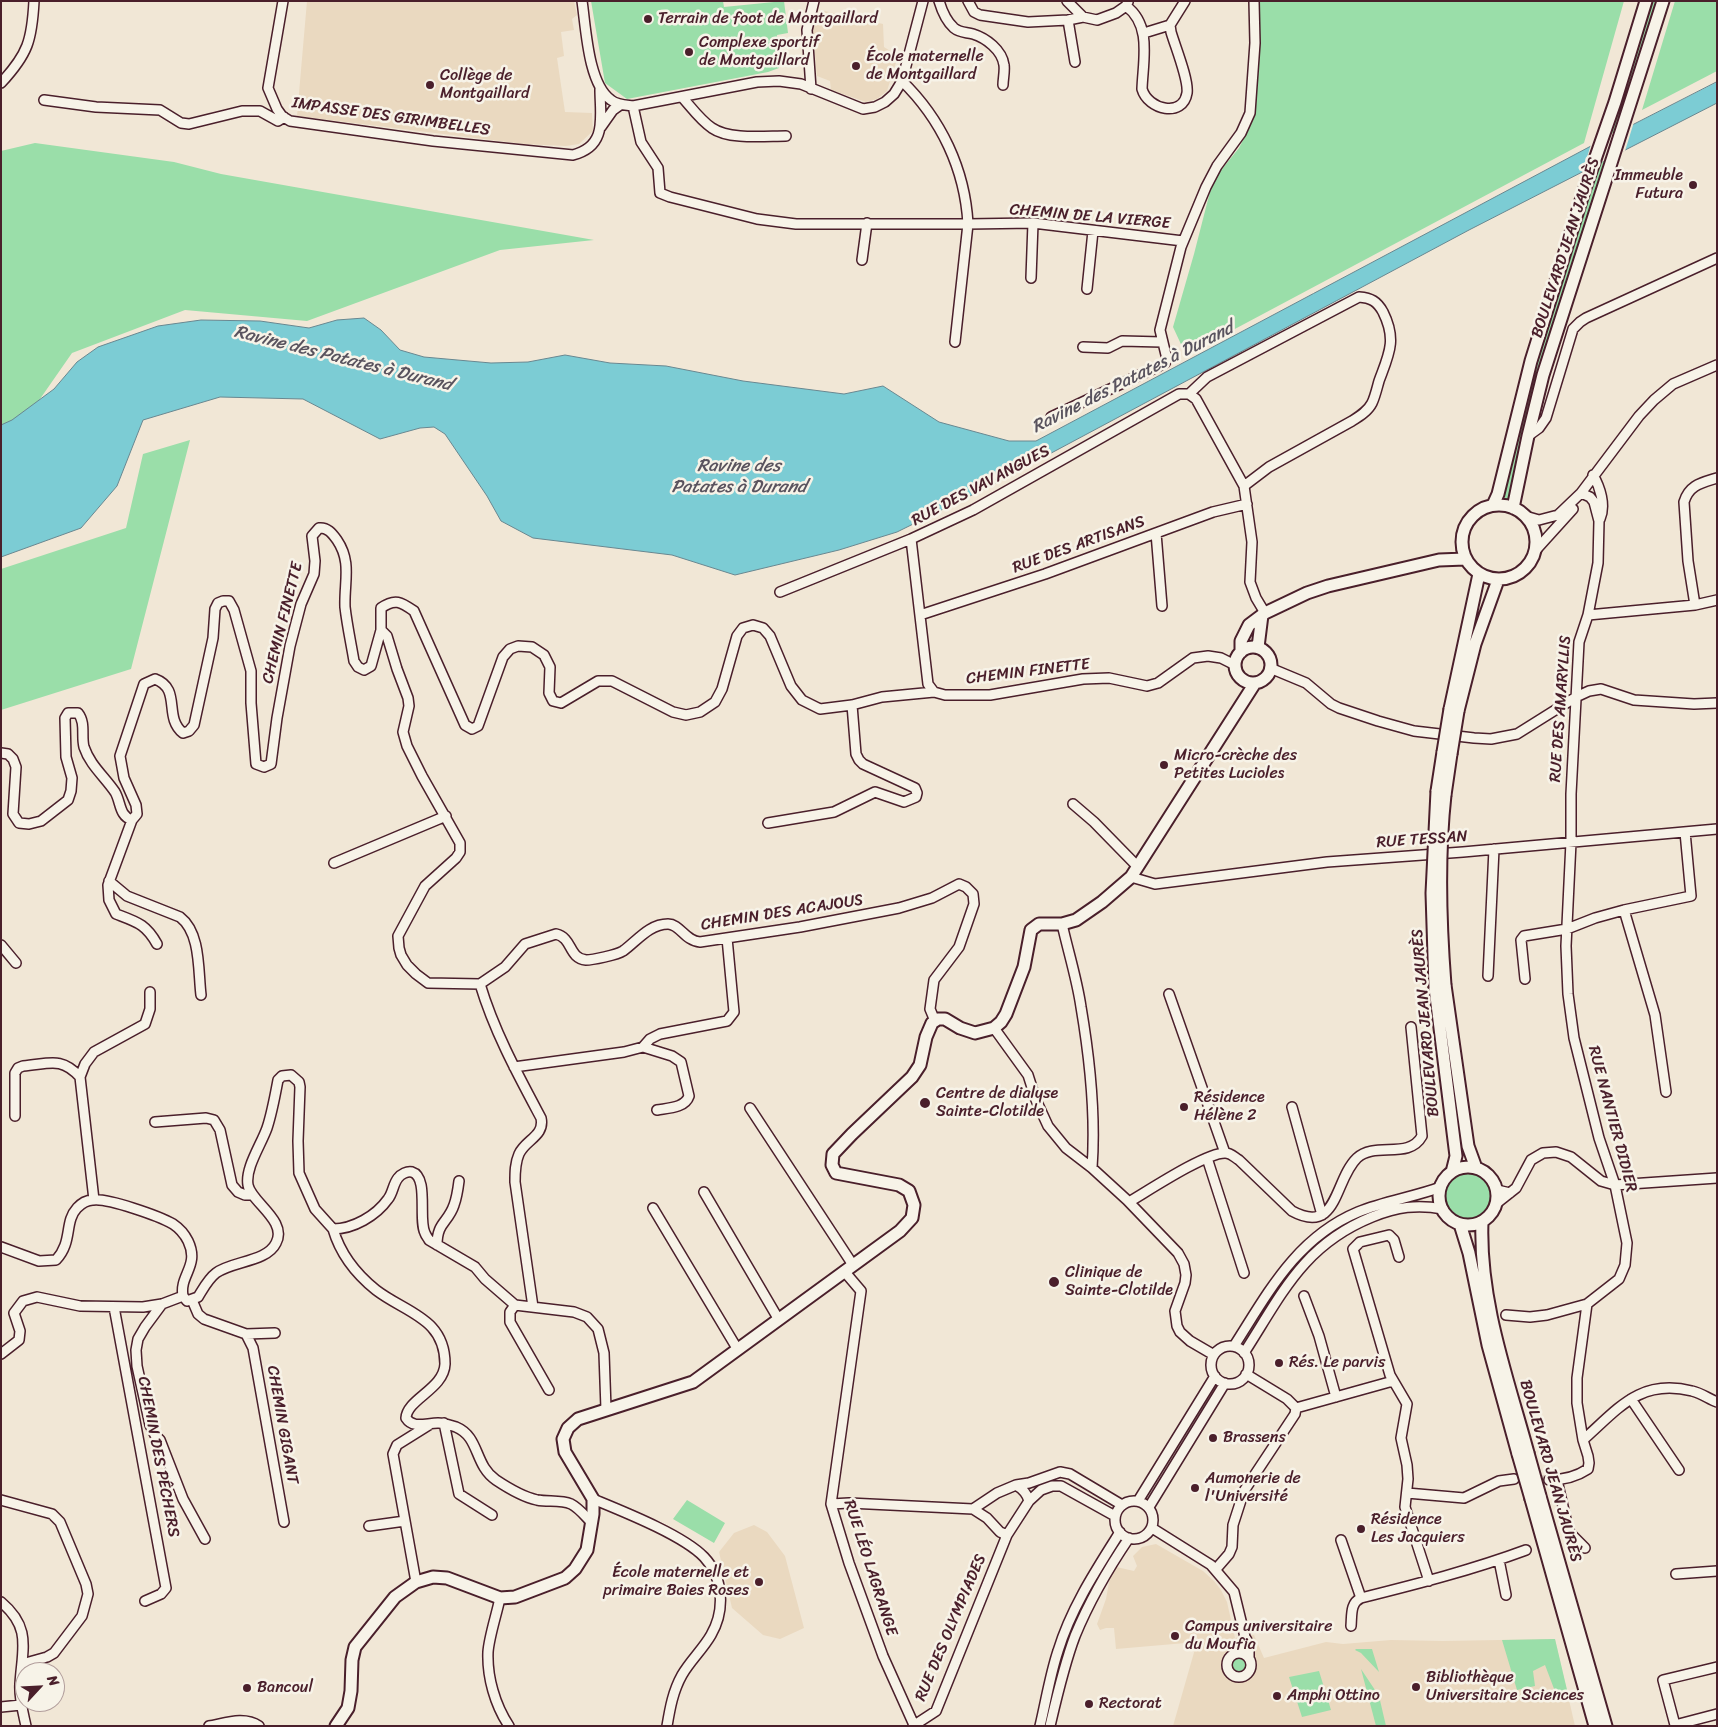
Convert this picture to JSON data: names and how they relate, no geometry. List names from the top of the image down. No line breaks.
{"streets":{"main road":["BOULEVARD JEAN JAURÈS"],"street":["IMPASSE DES GIRIMBELLES","CHEMIN DE LA VIERGE","RUE DES VAVANGUES","RUE DES ARTISANS","CHEMIN FINETTE","RUE DES AMARYLLIS","RUE TESSAN","CHEMIN DES ACAJOUS","RUE NANTIER DIDIER","CHEMIN GIGANT","CHEMIN DES PÊCHERS","RUE LÉO LAGRANGE","RUE DES OLYMPIADES"]},"crossings":[["RUE DES AMARYLLIS","RUE TESSAN"],["RUE DES AMARYLLIS","RUE NANTIER DIDIER"],["RUE TESSAN","RUE NANTIER DIDIER"],["RUE LÉO LAGRANGE","RUE DES OLYMPIADES"]],"water":["Ravine des Patates à Durand"],"places":["Terrain de foot de Montgaillard","Complexe sportif de Montgaillard","École maternelle de Montgaillard","Collège de Montgaillard","Immeuble Futura","Micro-crèche des Petites Lucioles","Centre de dialyse Sainte-Clotilde","Résidence Hélène 2","Clinique de Sainte-Clotilde","Rés. Le parvis","Brassens","Aumonerie de l'Université","Résidence Les Jacquiers","École maternelle et primaire Baies Roses","Campus universitaire du Moufia","Bibliothèque Universitaire Sciences","Bancoul","Amphi Ottino","Rectorat"],"north":"top right"}
